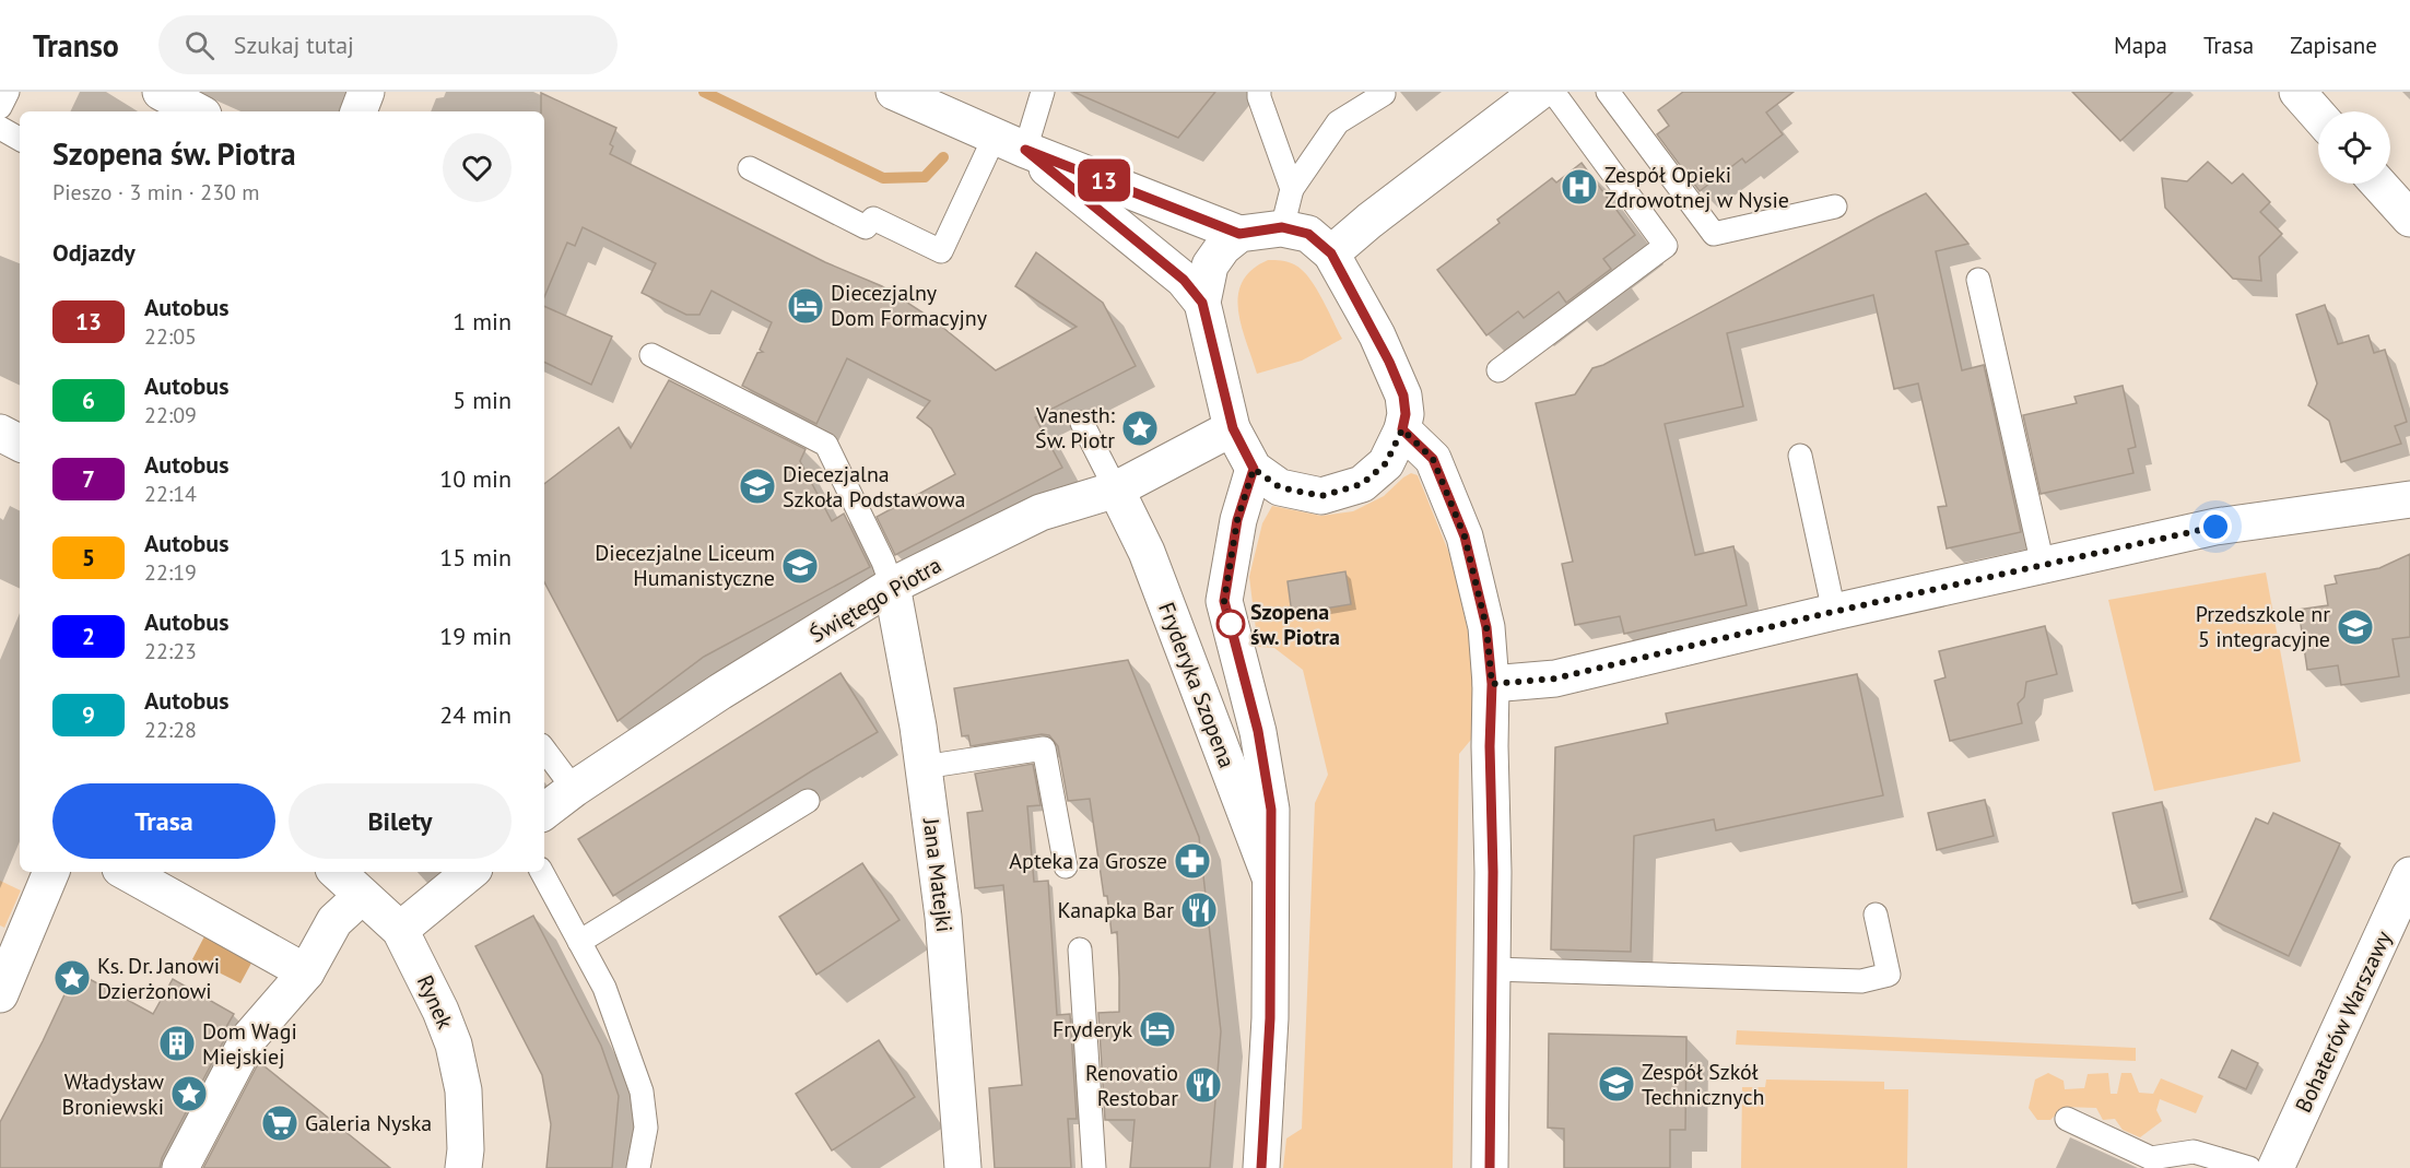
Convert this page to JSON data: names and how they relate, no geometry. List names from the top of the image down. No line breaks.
{"streets":{"street":["Świętego Piotra","Fryderyka Szopena","Jana Matejki","Rynek","Bohaterów Warszawy"]},"crossings":[["Świętego Piotra","Fryderyka Szopena"],["Świętego Piotra","Jana Matejki"]],"places":{"hospital":["Zespół Opieki Zdrowotnej w Nysie"],"hotel":["Diecezjalny Dom Formacyjny","Fryderyk"],"place":["Vanesth: Św. Piotr","Ks. Dr. Janowi Dzierżonowi","Władysław Broniewski"],"school or university":["Diecezjalna Szkoła Podstawowa","Diecezjalne Liceum Humanistyczne","Przedszkole nr 5 integracyjne","Zespół Szkół Technicznych"],"other":["Szopena św. Piotra"],"pharmacy":["Apteka za Grosze"],"restaurant":["Kanapka Bar","Renovatio Restobar"],"building":["Dom Wagi Miejskiej"],"supermarket":["Galeria Nyska"]},"lines":["bus line 13"],"page":{"header":"Transo","search":"Szukaj tutaj","nav":["Mapa","Trasa","Zapisane"],"on_map":"13","heading":[["Szopena św. Piotra","Pieszo · 3 min · 230 m"],"Odjazdy"],"list":[{"mark":"13","name":"Autobus","note":"22:05","value":"1 min"},{"mark":"6","name":"Autobus","note":"22:09","value":"5 min"},{"mark":"7","name":"Autobus","note":"22:14","value":"10 min"},{"mark":"5","name":"Autobus","note":"22:19","value":"15 min"},{"mark":"2","name":"Autobus","note":"22:23","value":"19 min"},{"mark":"9","name":"Autobus","note":"22:28","value":"24 min"}],"buttons":["Trasa","Bilety"]}}
